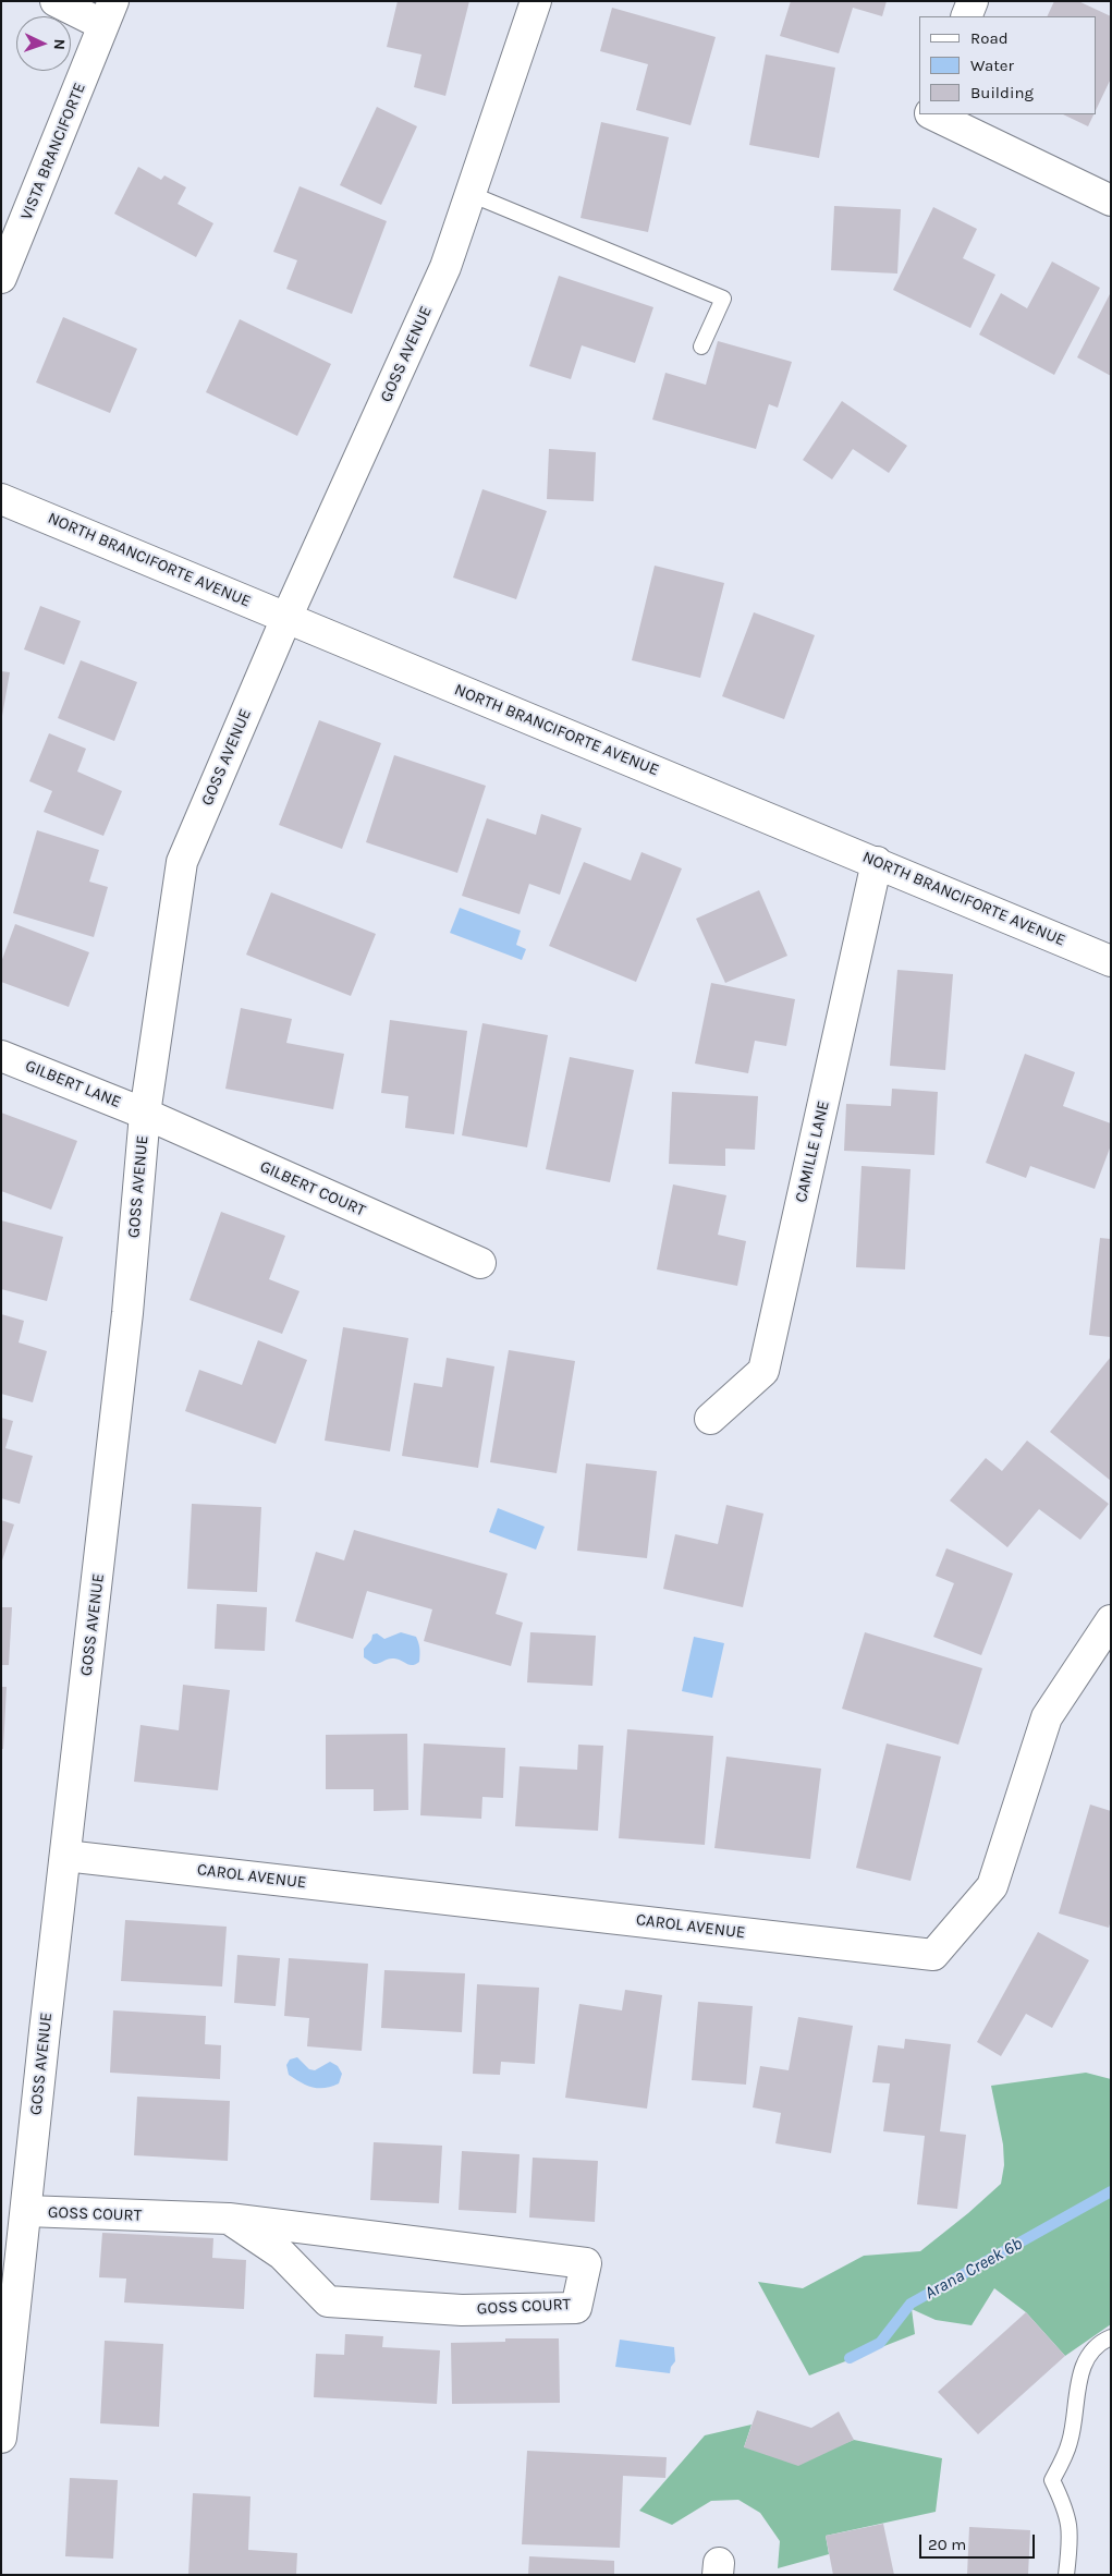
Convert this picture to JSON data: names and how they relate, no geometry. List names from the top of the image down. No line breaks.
{"streets":{"street":["VISTA BRANCIFORTE","GOSS AVENUE","NORTH BRANCIFORTE AVENUE","GILBERT LANE","CAMILLE LANE","GILBERT COURT","CAROL AVENUE","GOSS COURT"]},"crossings":[["GOSS AVENUE","NORTH BRANCIFORTE AVENUE"],["GOSS AVENUE","GILBERT LANE"],["GOSS AVENUE","GILBERT COURT"],["GOSS AVENUE","CAROL AVENUE"],["GOSS AVENUE","GOSS COURT"],["NORTH BRANCIFORTE AVENUE","CAMILLE LANE"],["GILBERT LANE","GILBERT COURT"]],"water":["Arana Creek 6b"],"legend":["Road","Water","Building"],"scale_bar":"20 m","north":"right"}
